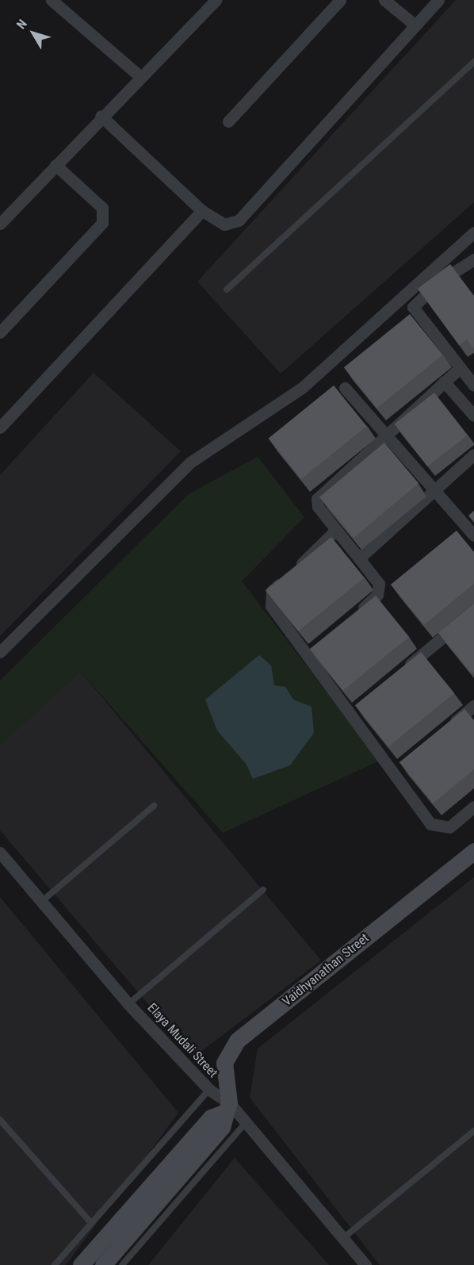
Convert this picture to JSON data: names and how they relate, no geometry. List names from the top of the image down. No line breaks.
{"streets":{"main road":["Vaidhyanathan Street"],"street":["Elaya Mudali Street"]},"crossings":[["Vaidhyanathan Street","Elaya Mudali Street"]],"north":"top left"}
